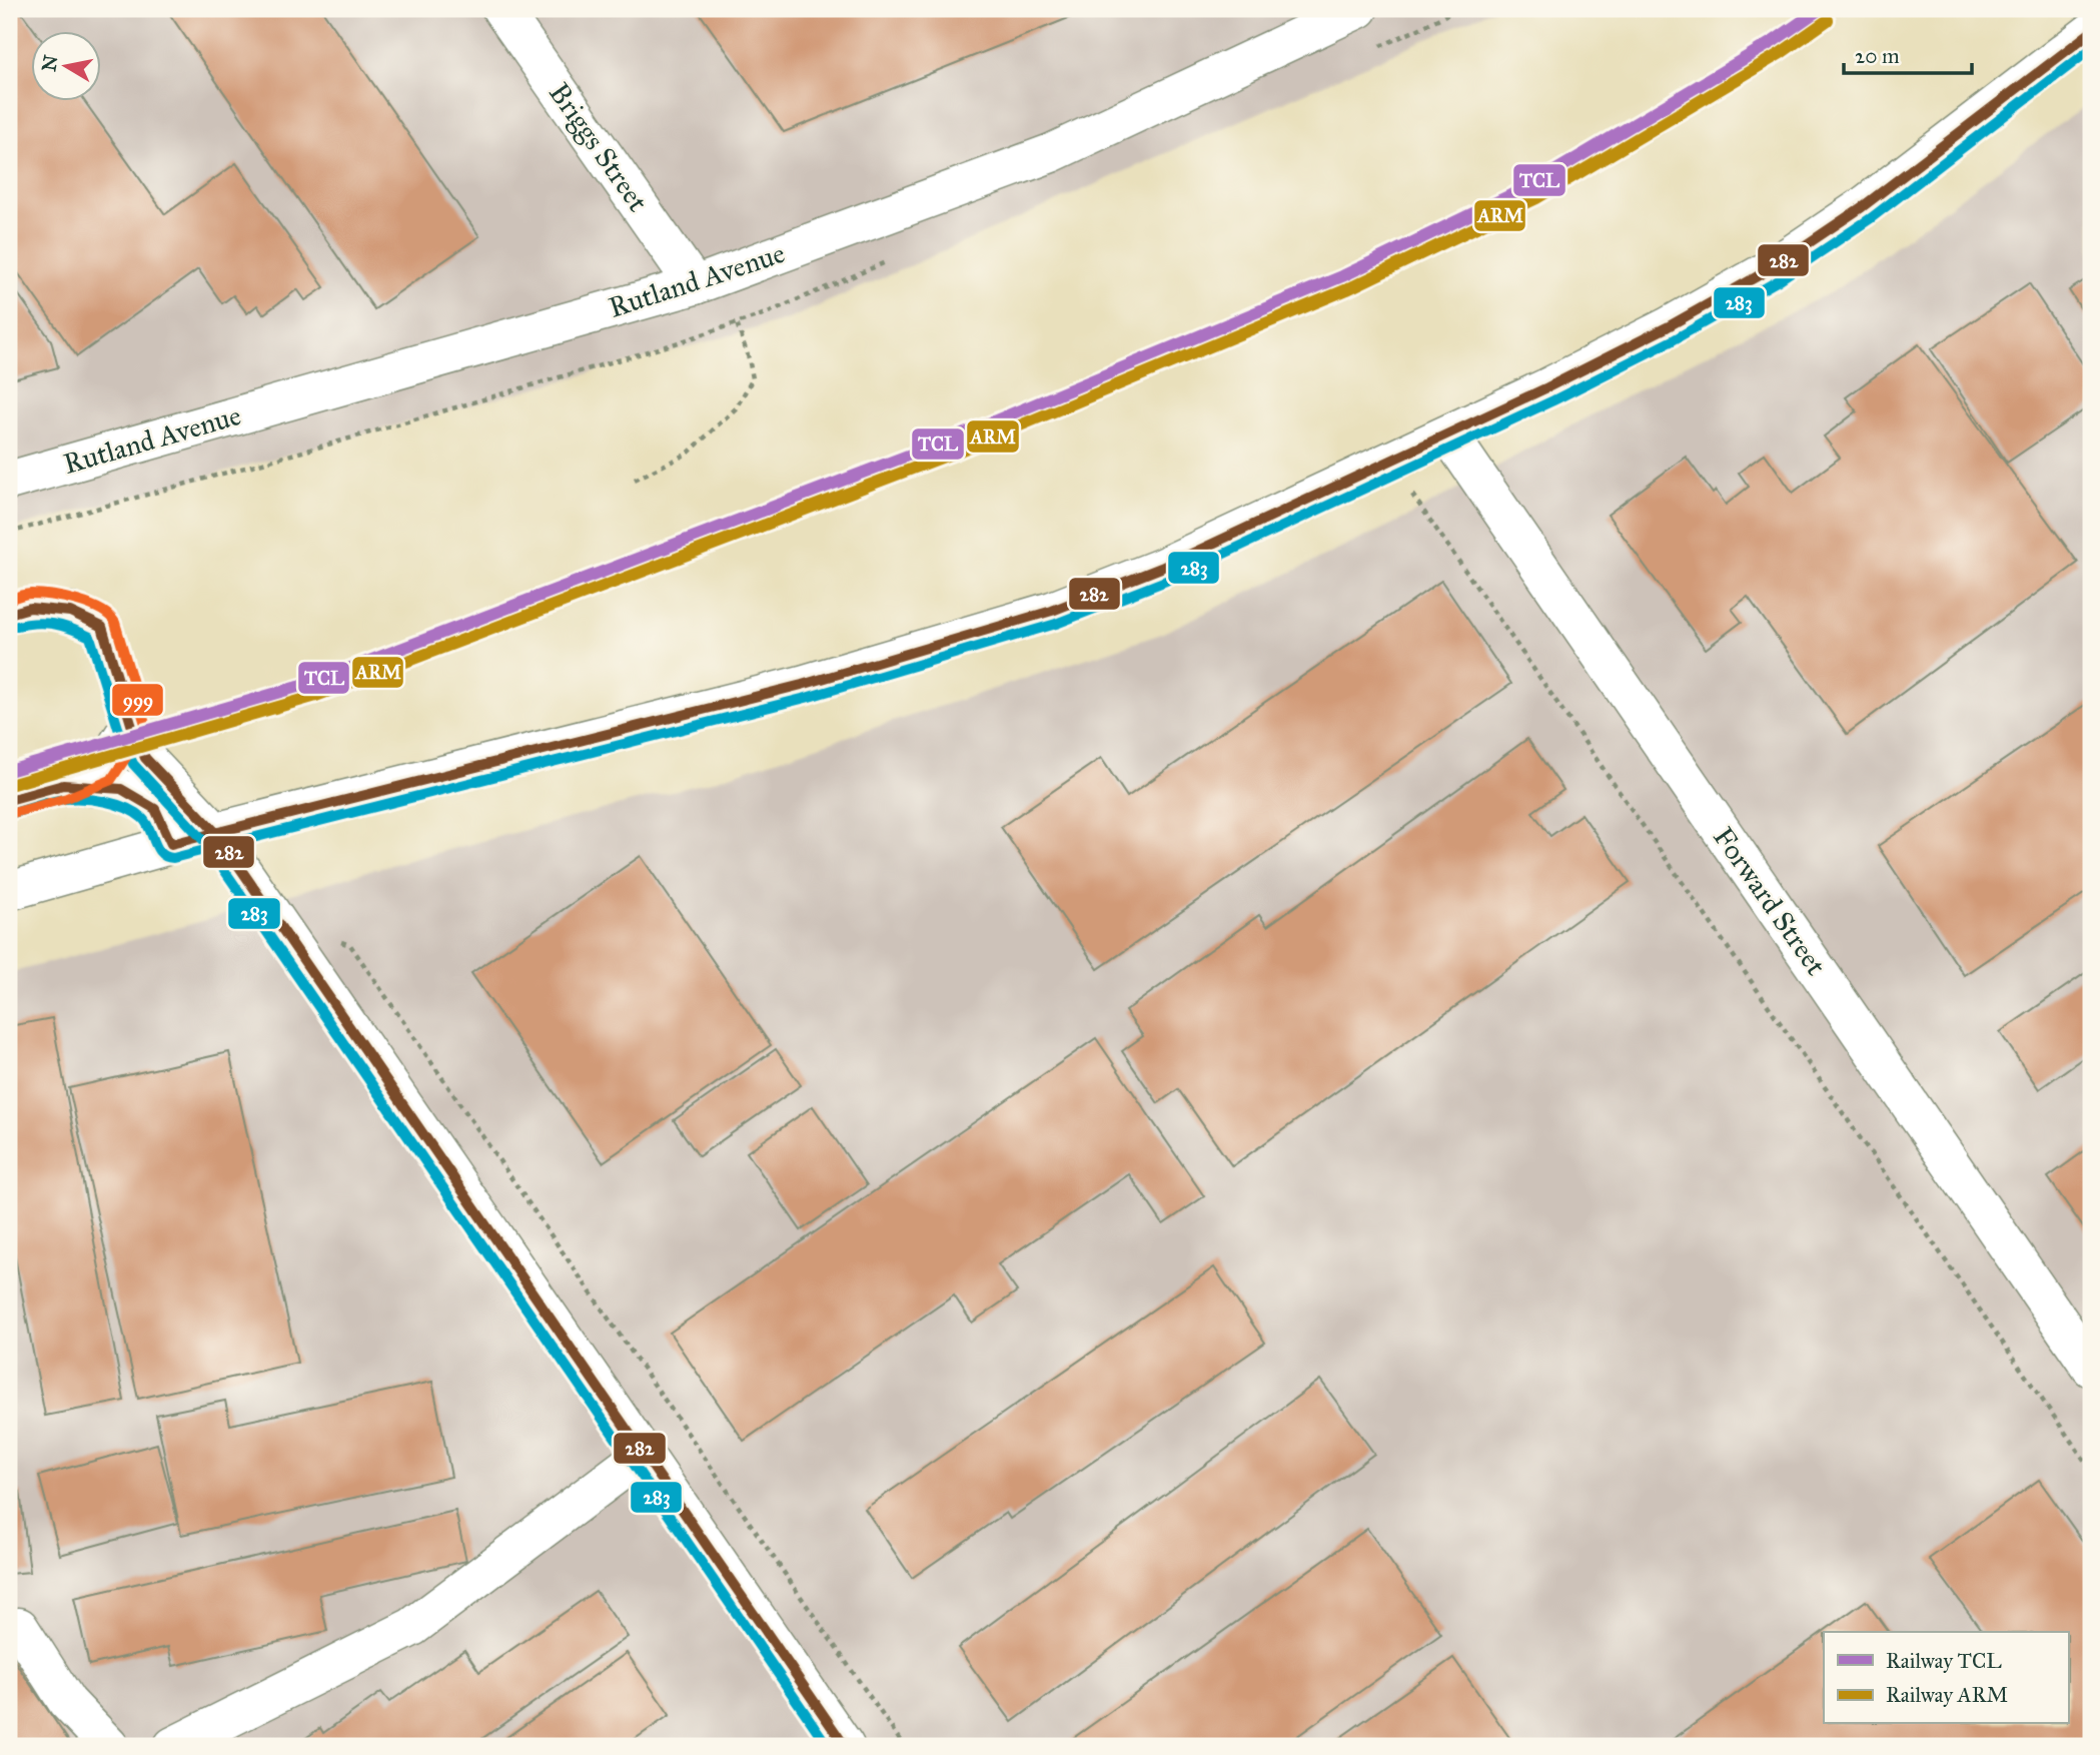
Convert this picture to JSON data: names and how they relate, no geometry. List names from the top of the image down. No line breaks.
{"streets":{"street":["Briggs Street","Rutland Avenue","Forward Street"]},"crossings":[["Briggs Street","Rutland Avenue"]],"lines":["rail line TCL","rail line ARM","transit line 282","transit line 283","transit line 999"],"legend":["Railway TCL","Railway ARM"],"scale_bar":"20 m","north":"left"}
